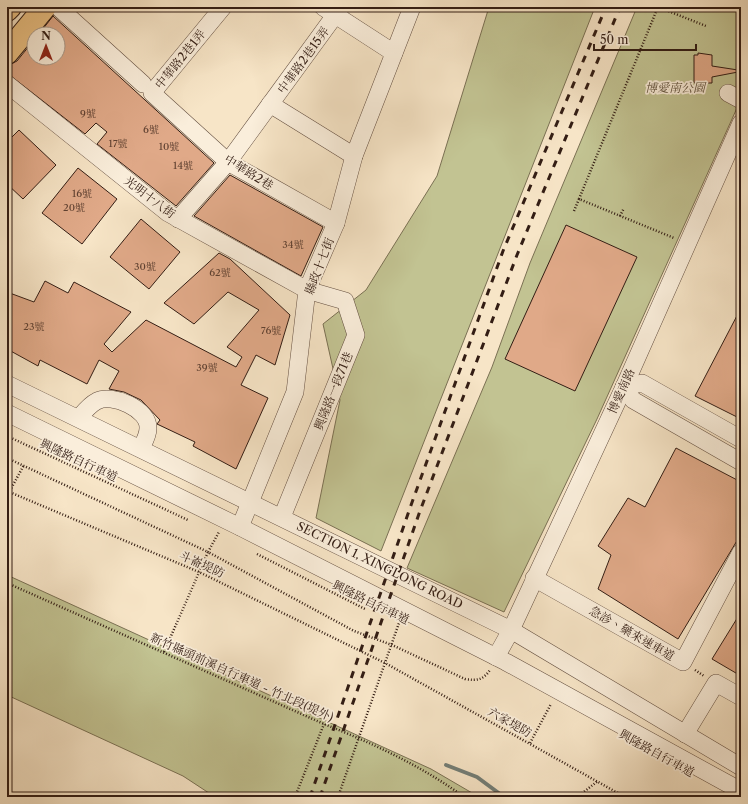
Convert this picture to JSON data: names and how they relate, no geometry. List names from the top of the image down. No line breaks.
{"streets":{"street":["中華路2巷1弄","中華路2巷15弄","中華路2巷","光明十八街","縣政十七街","興隆路一段71巷","博愛南路","SECTION 1, XINGLONG ROAD","急診、藥來速車道"],"path":["興隆路自行車道","斗崙堤防","新竹縣頭前溪自行車道 - 竹北段(堤外)","六家堤防"]},"crossings":[["中華路2巷1弄","中華路2巷"],["中華路2巷15弄","中華路2巷"],["中華路2巷15弄","光明十八街"],["中華路2巷15弄","縣政十七街"],["中華路2巷","縣政十七街"],["光明十八街","縣政十七街"],["光明十八街","興隆路一段71巷"],["縣政十七街","興隆路一段71巷"],["縣政十七街","SECTION 1, XINGLONG ROAD"],["興隆路一段71巷","SECTION 1, XINGLONG ROAD"],["博愛南路","SECTION 1, XINGLONG ROAD"],["博愛南路","急診、藥來速車道"],["斗崙堤防","六家堤防"]],"parks":["博愛南公園"],"house_numbers":["9號","6號","17號","10號","14號","16號","20號","34號","30號","62號","23號","76號","39號"],"scale_bar":"50 m","north":"top"}
